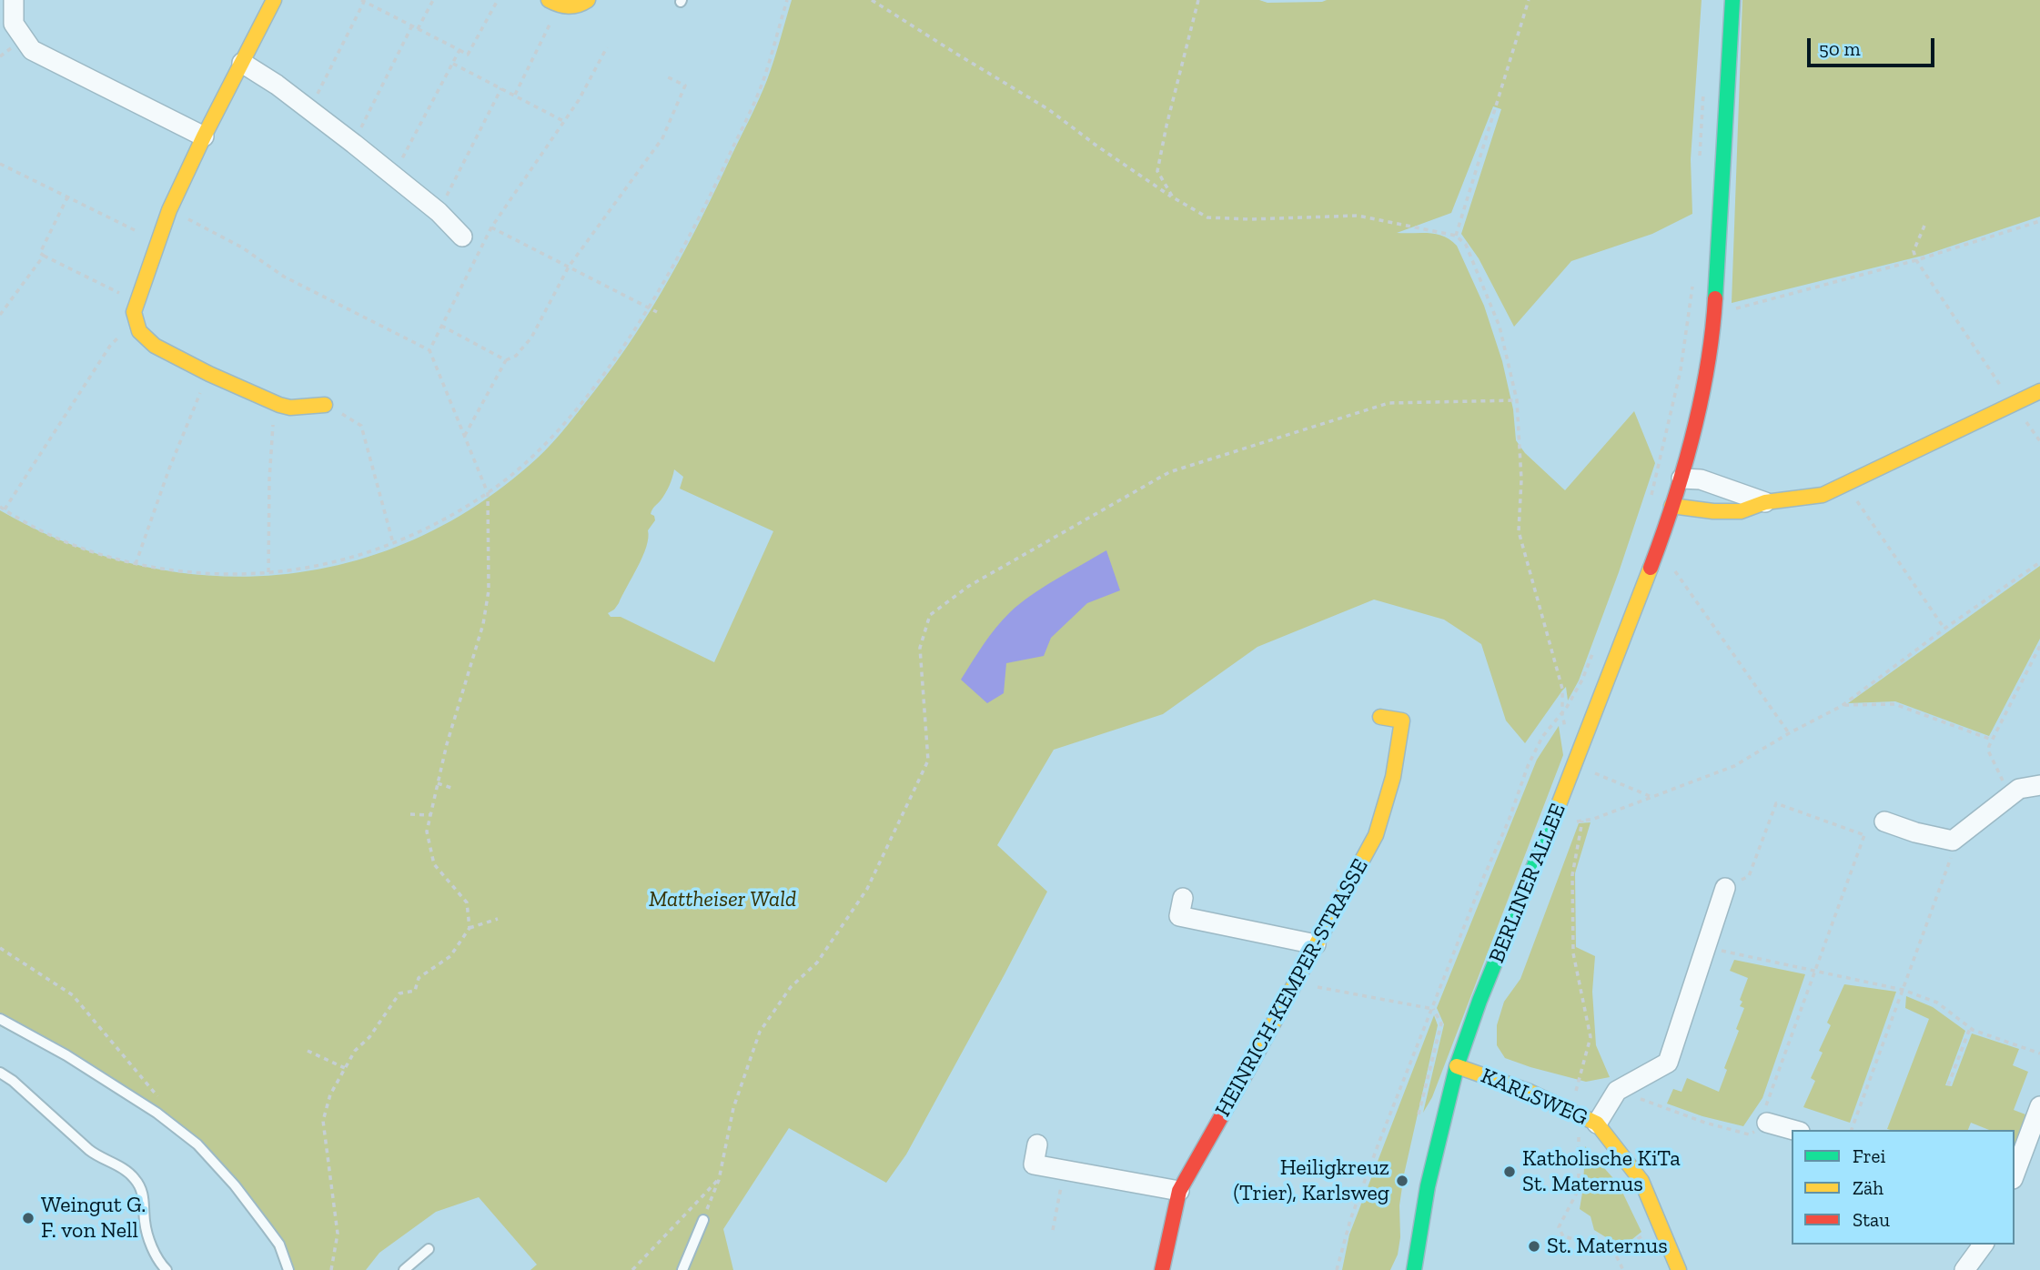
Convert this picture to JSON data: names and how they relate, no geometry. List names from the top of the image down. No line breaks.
{"streets":{"street":["BERLINER ALLEE","HEINRICH-KEMPER-STRASSE","KARLSWEG"]},"crossings":[["BERLINER ALLEE","KARLSWEG"]],"parks":["Mattheiser Wald"],"places":["Katholische KiTa St. Maternus","Heiligkreuz (Trier), Karlsweg","Weingut G. F. von Nell","St. Maternus"],"legend":["Frei","Zäh","Stau"],"scale_bar":"50 m"}
